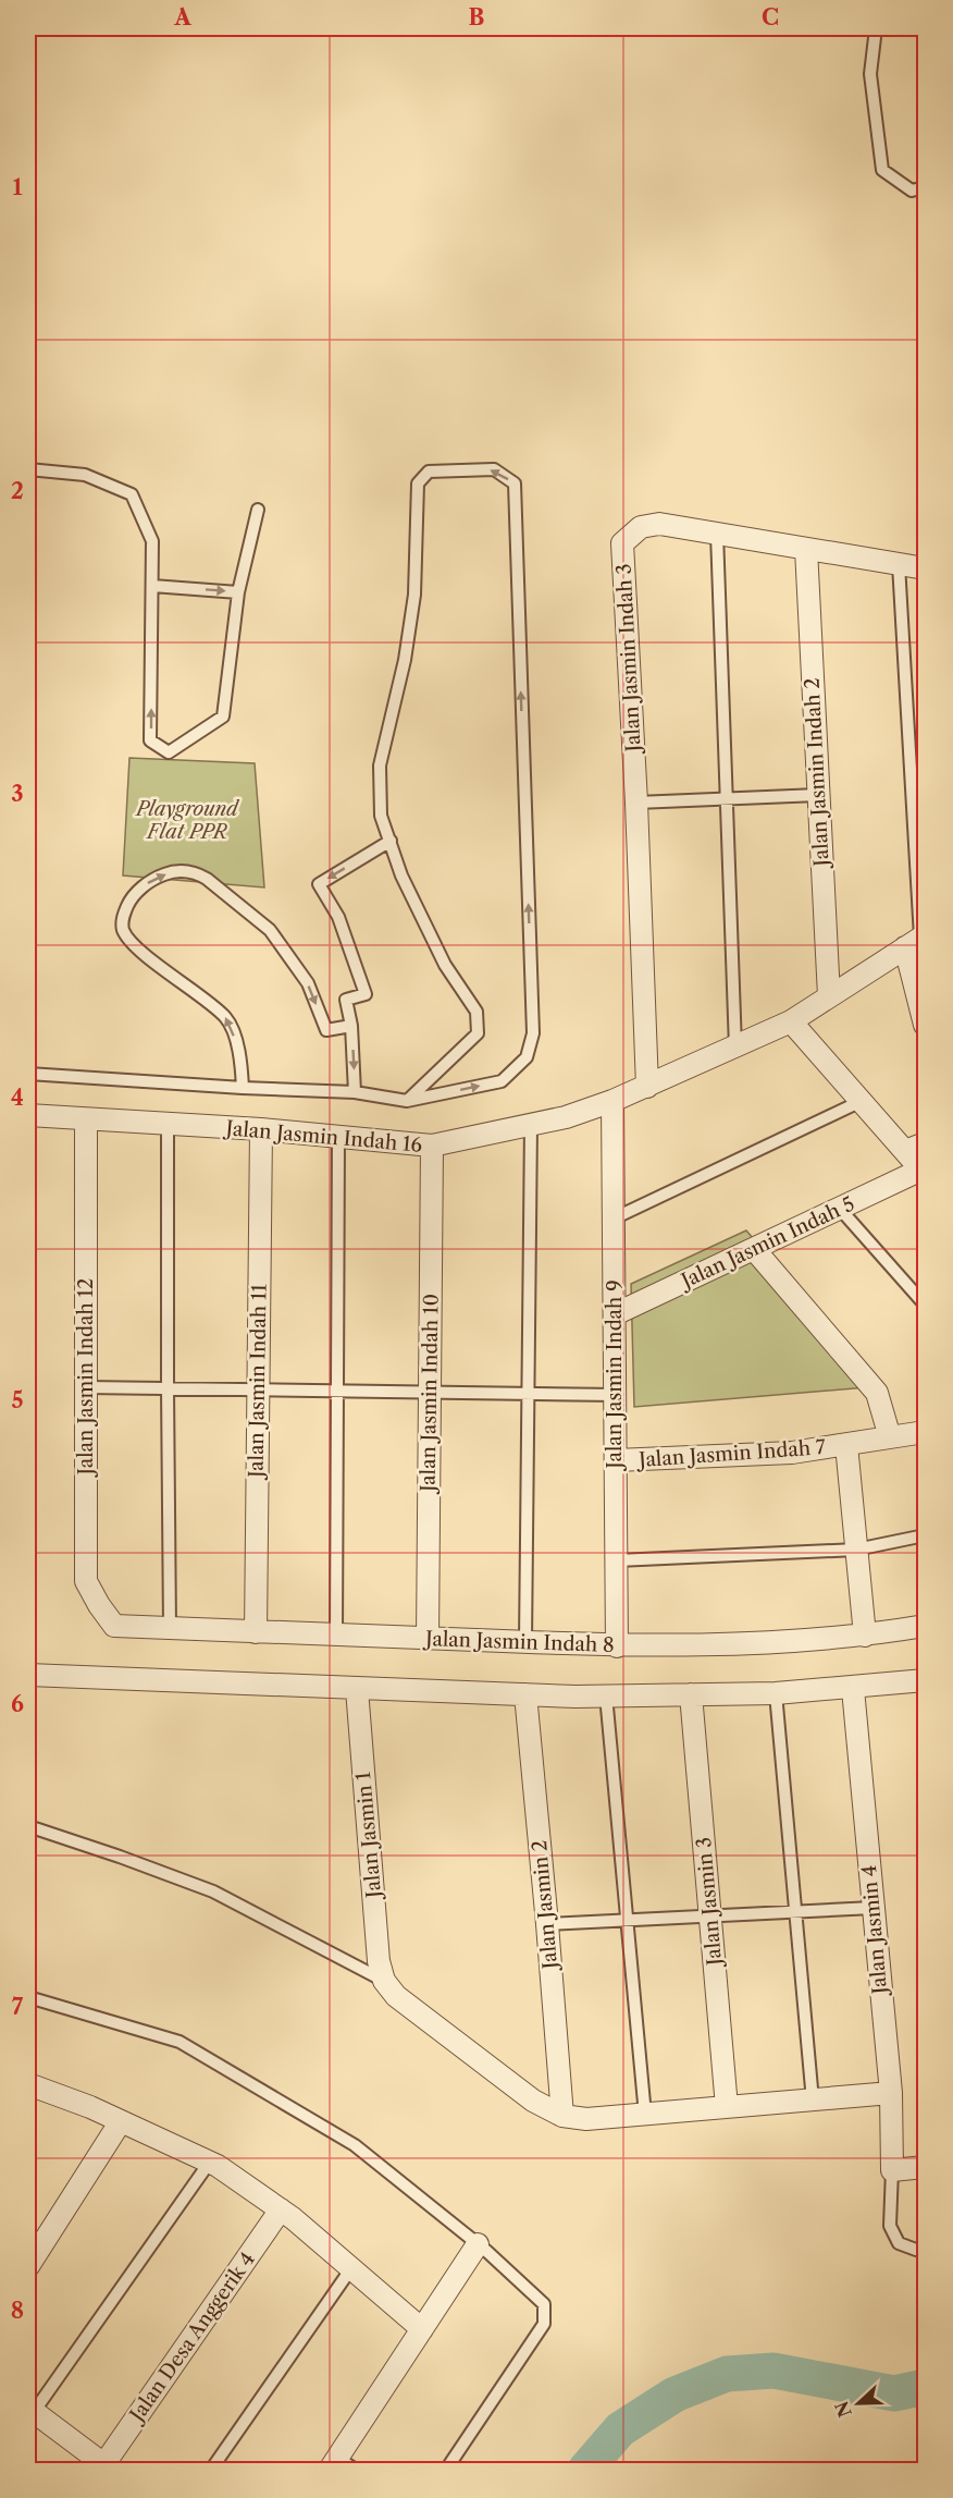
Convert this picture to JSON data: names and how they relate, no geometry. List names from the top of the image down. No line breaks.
{"streets":{"street":["Jalan Jasmin Indah 3","Jalan Jasmin Indah 2","Jalan Jasmin Indah 16","Jalan Jasmin Indah 5","Jalan Jasmin Indah 9","Jalan Jasmin Indah 12","Jalan Jasmin Indah 11","Jalan Jasmin Indah 10","Jalan Jasmin Indah 7","Jalan Jasmin Indah 8","Jalan Jasmin 1","Jalan Jasmin 3","Jalan Jasmin 2","Jalan Jasmin 4","Jalan Desa Anggerik 4"]},"crossings":[["Jalan Jasmin Indah 3","Jalan Jasmin Indah 2"],["Jalan Jasmin Indah 3","Jalan Jasmin Indah 16"],["Jalan Jasmin Indah 2","Jalan Jasmin Indah 16"],["Jalan Jasmin Indah 16","Jalan Jasmin Indah 9"],["Jalan Jasmin Indah 16","Jalan Jasmin Indah 12"],["Jalan Jasmin Indah 16","Jalan Jasmin Indah 11"],["Jalan Jasmin Indah 16","Jalan Jasmin Indah 10"],["Jalan Jasmin Indah 5","Jalan Jasmin Indah 9"],["Jalan Jasmin Indah 9","Jalan Jasmin Indah 7"],["Jalan Jasmin Indah 9","Jalan Jasmin Indah 8"],["Jalan Jasmin Indah 12","Jalan Jasmin Indah 8"],["Jalan Jasmin Indah 11","Jalan Jasmin Indah 8"],["Jalan Jasmin Indah 10","Jalan Jasmin Indah 8"]],"parks":["Playground Flat PPR"],"north":"left","grid":{"columns":["A","B","C"],"rows":["1","2","3","4","5","6","7","8"]}}
